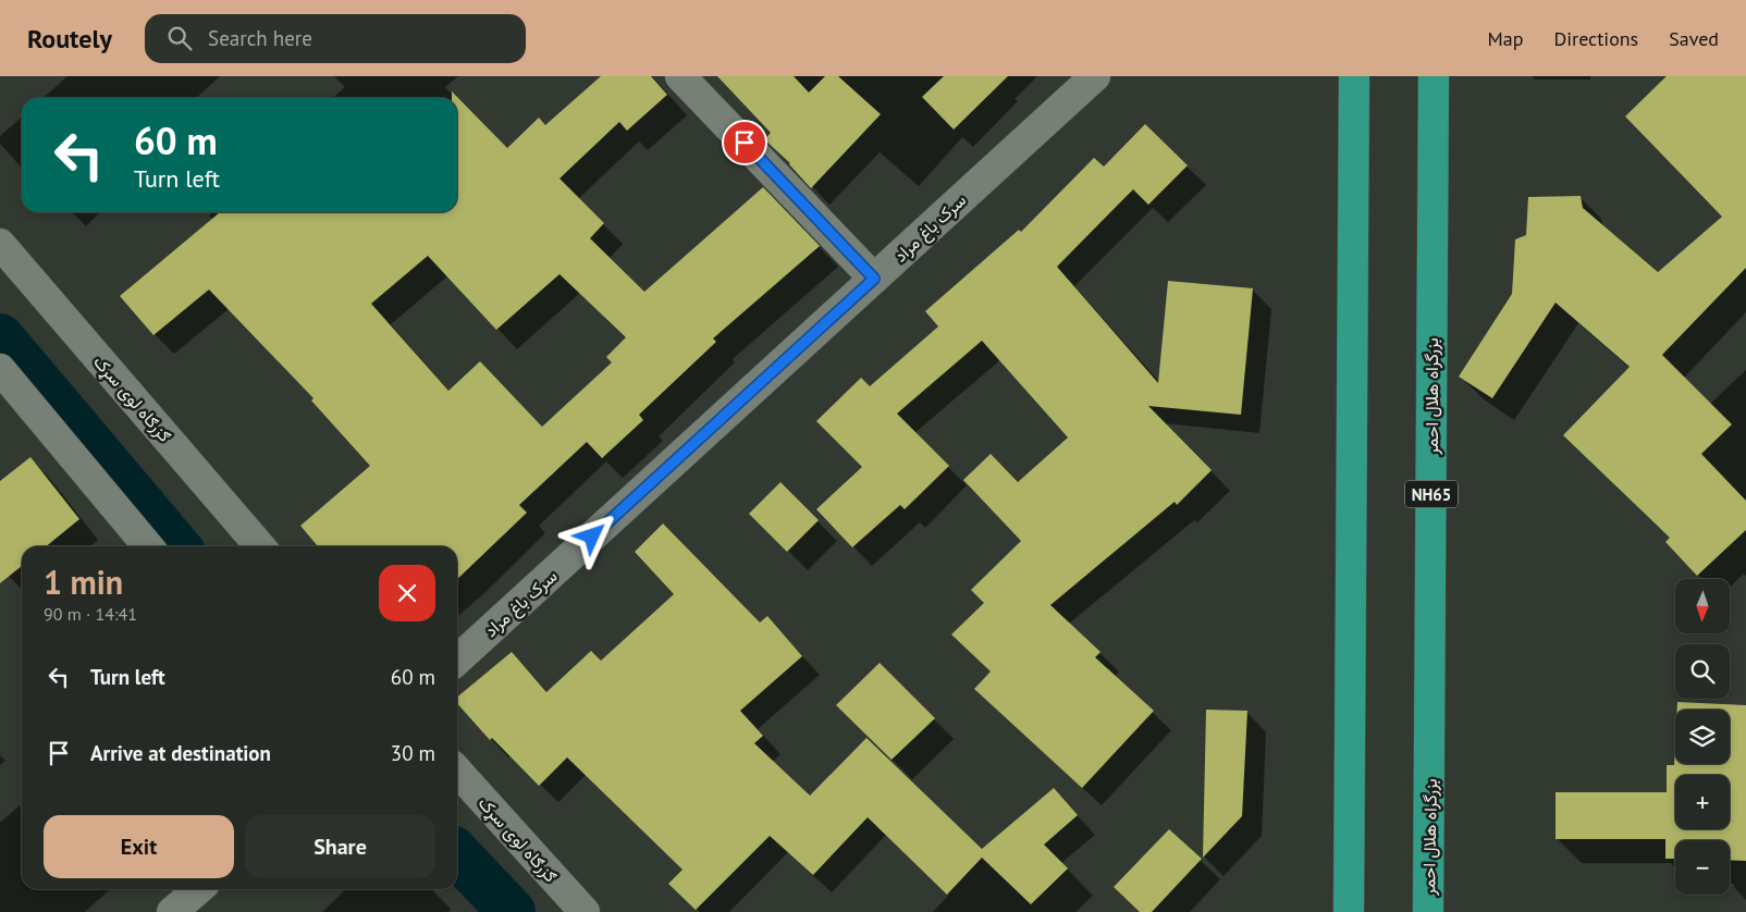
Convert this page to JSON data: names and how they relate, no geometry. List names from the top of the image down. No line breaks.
{"streets":{"highway":["بزرگراه هلال احمر","NH65"],"street":["سرک باغ مراد","ګزرګاه لوی سړک"]},"north":"bottom","page":{"header":"Routely","search":"Search here","nav":["Map","Directions","Saved"],"turn":["60 m","Turn left"],"heading":["1 min","90 m · 14:41"],"map_buttons":["+","−"],"list":[{"name":"Turn left","value":"60 m"},{"name":"Arrive at destination","value":"30 m"}],"buttons":["Exit","Share"]}}
